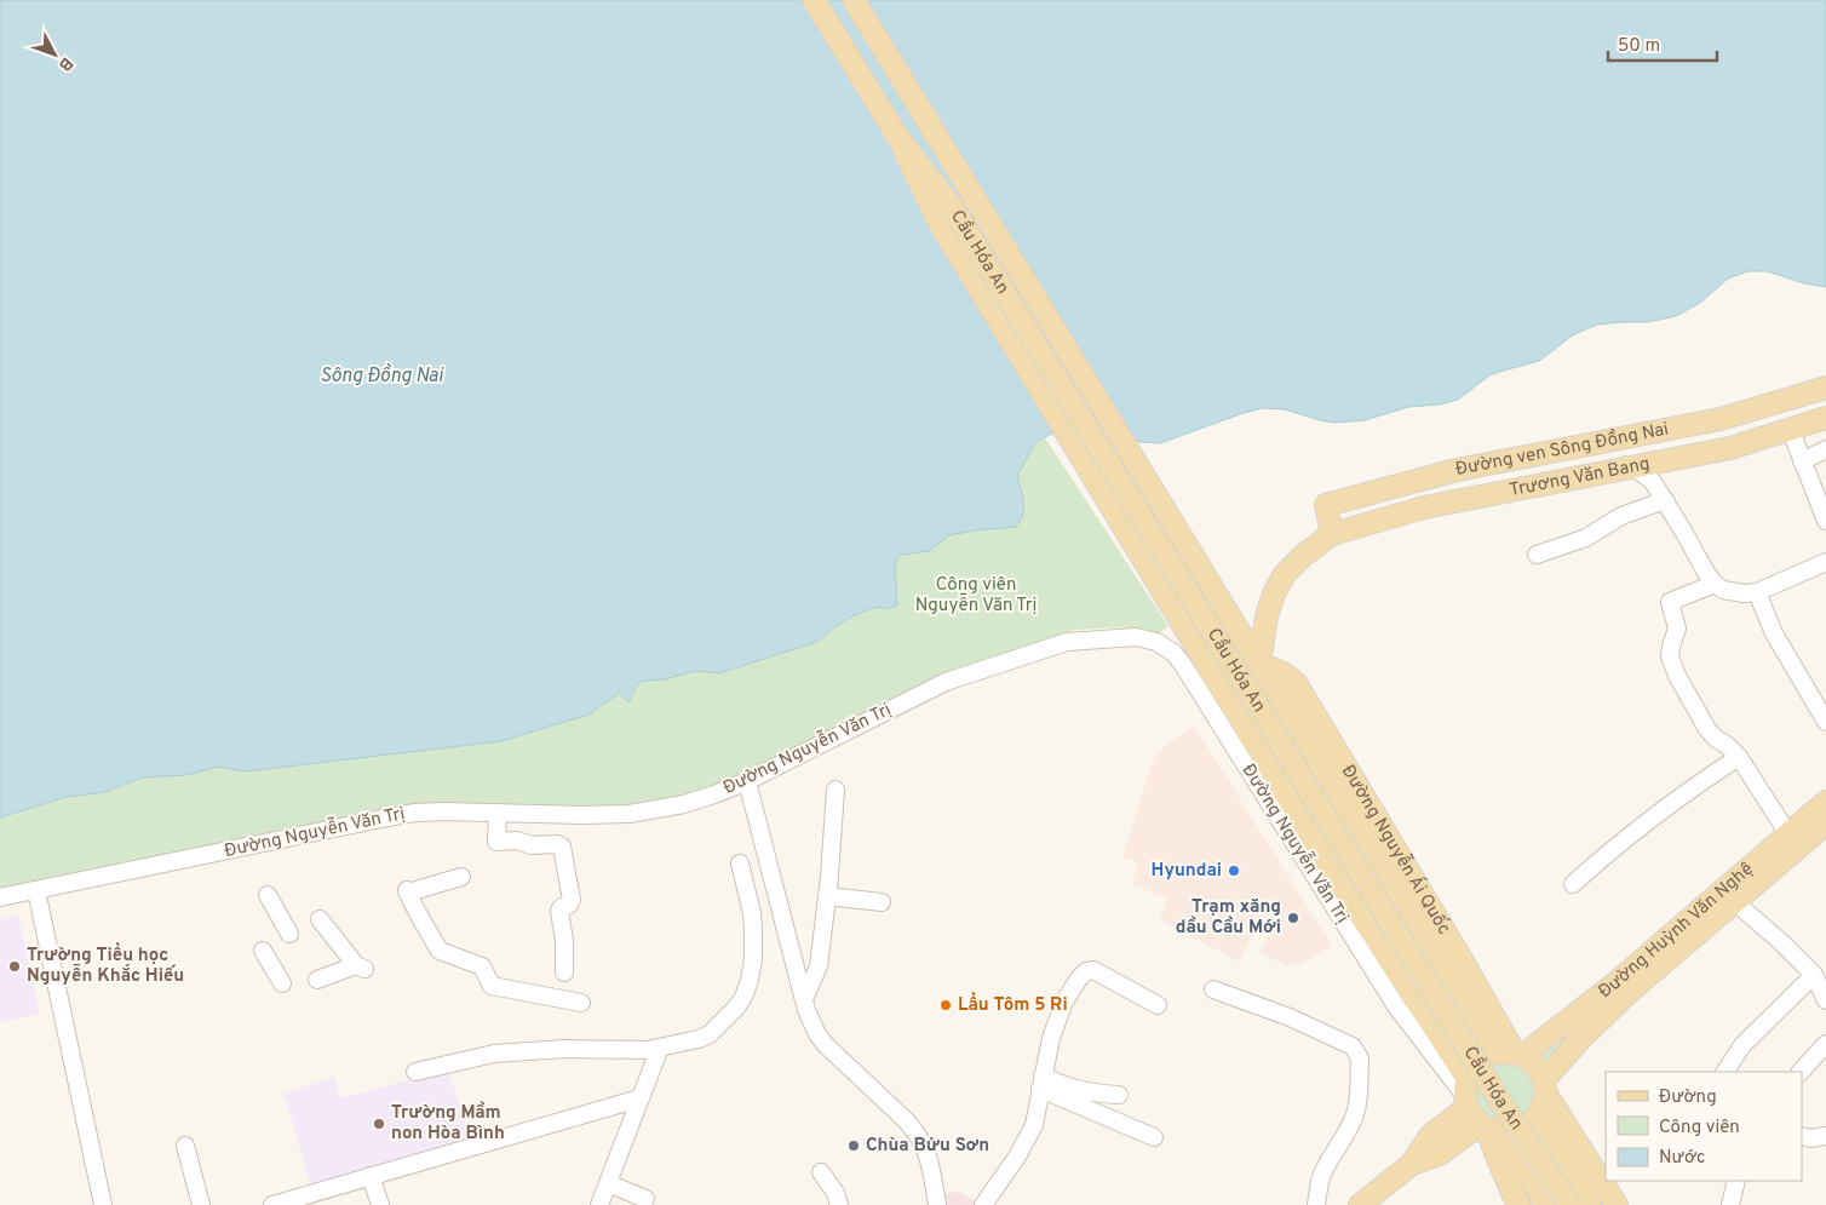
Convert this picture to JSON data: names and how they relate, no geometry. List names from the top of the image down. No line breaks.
{"streets":{"main road":["Cầu Hóa An","Đường ven Sông Đồng Nai","Trương Văn Bang","Đường Nguyễn Ái Quốc","Đường Huỳnh Văn Nghệ"],"street":["Đường Nguyễn Văn Trị"]},"crossings":[["Cầu Hóa An","Đường Nguyễn Ái Quốc"],["Đường ven Sông Đồng Nai","Trương Văn Bang"],["Đường Nguyễn Văn Trị","Đường Nguyễn Ái Quốc"],["Đường Nguyễn Văn Trị","Đường Huỳnh Văn Nghệ"],["Đường Nguyễn Ái Quốc","Đường Huỳnh Văn Nghệ"]],"water":["Sông Đồng Nai"],"parks":["Công viên Nguyễn Văn Trị"],"places":["Hyundai","Trạm xăng dầu Cầu Mới","Trường Tiểu học Nguyễn Khắc Hiếu","Lẩu Tôm 5 Ri","Trường Mầm non Hòa Bình","Chùa Bửu Sơn"],"legend":["Đường","Công viên","Nước"],"scale_bar":"50 m","north":"bottom right"}
